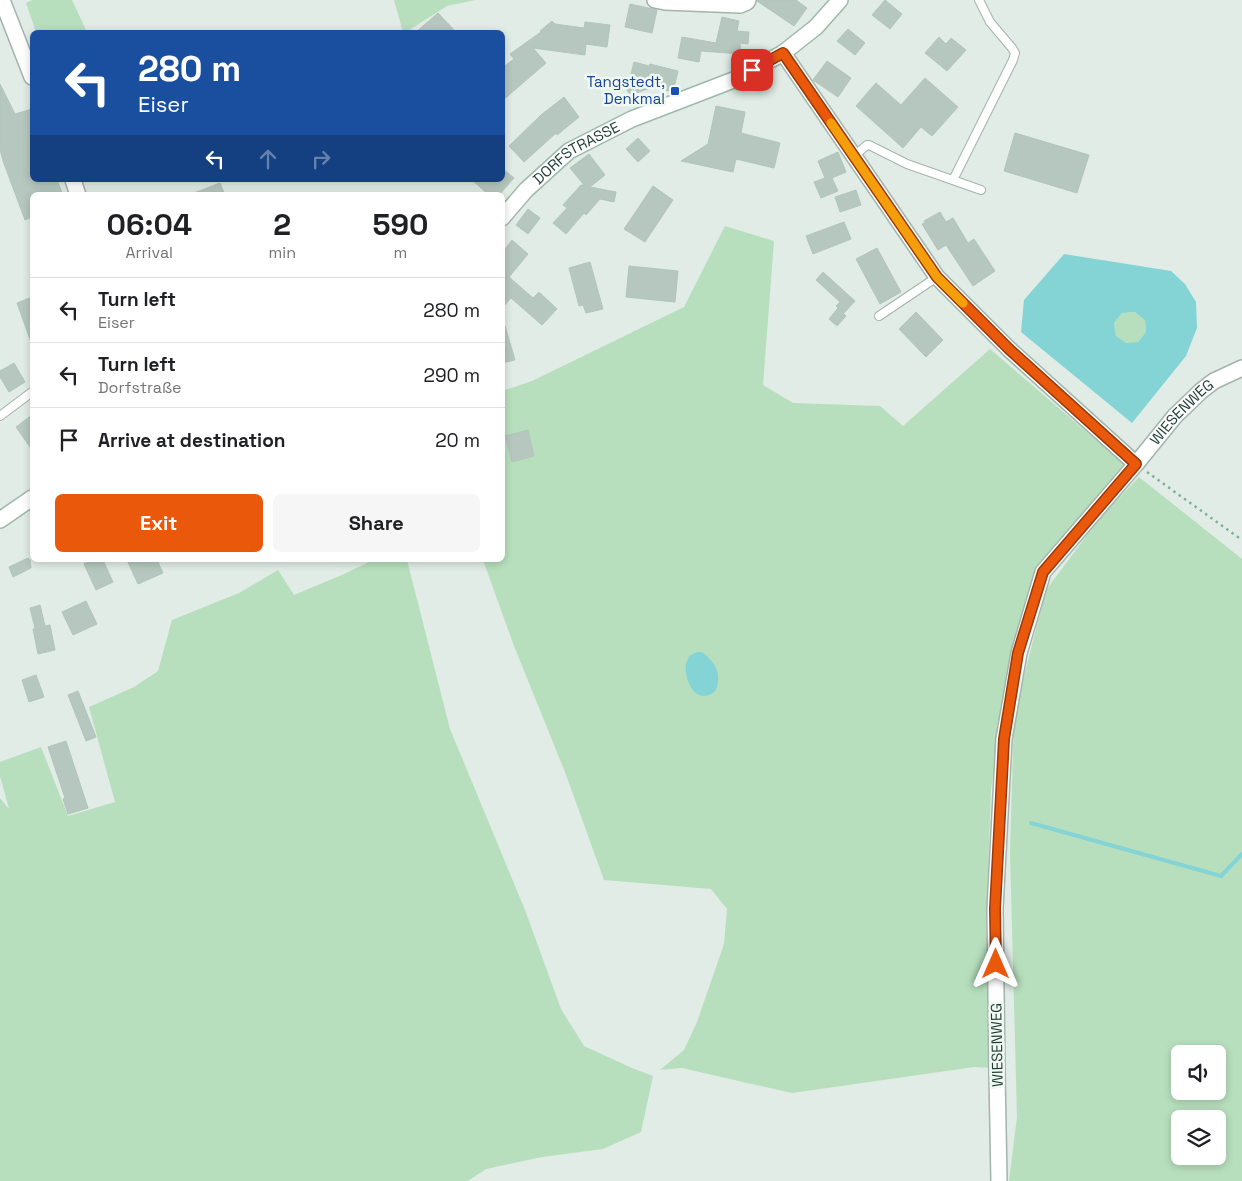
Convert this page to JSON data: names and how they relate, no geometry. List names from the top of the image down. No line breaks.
{"streets":{"street":["DORFSTRASSE","WIESENWEG"]},"places":{"transit":["Tangstedt, Denkmal"]},"page":{"turn":["280 m","Eiser"],"eta":["06:04","Arrival","2","min","590","m"],"list":[{"name":"Turn left","note":"Eiser","value":"280 m"},{"name":"Turn left","note":"Dorfstraße","value":"290 m"},{"name":"Arrive at destination","value":"20 m"}],"buttons":["Exit","Share"]}}
